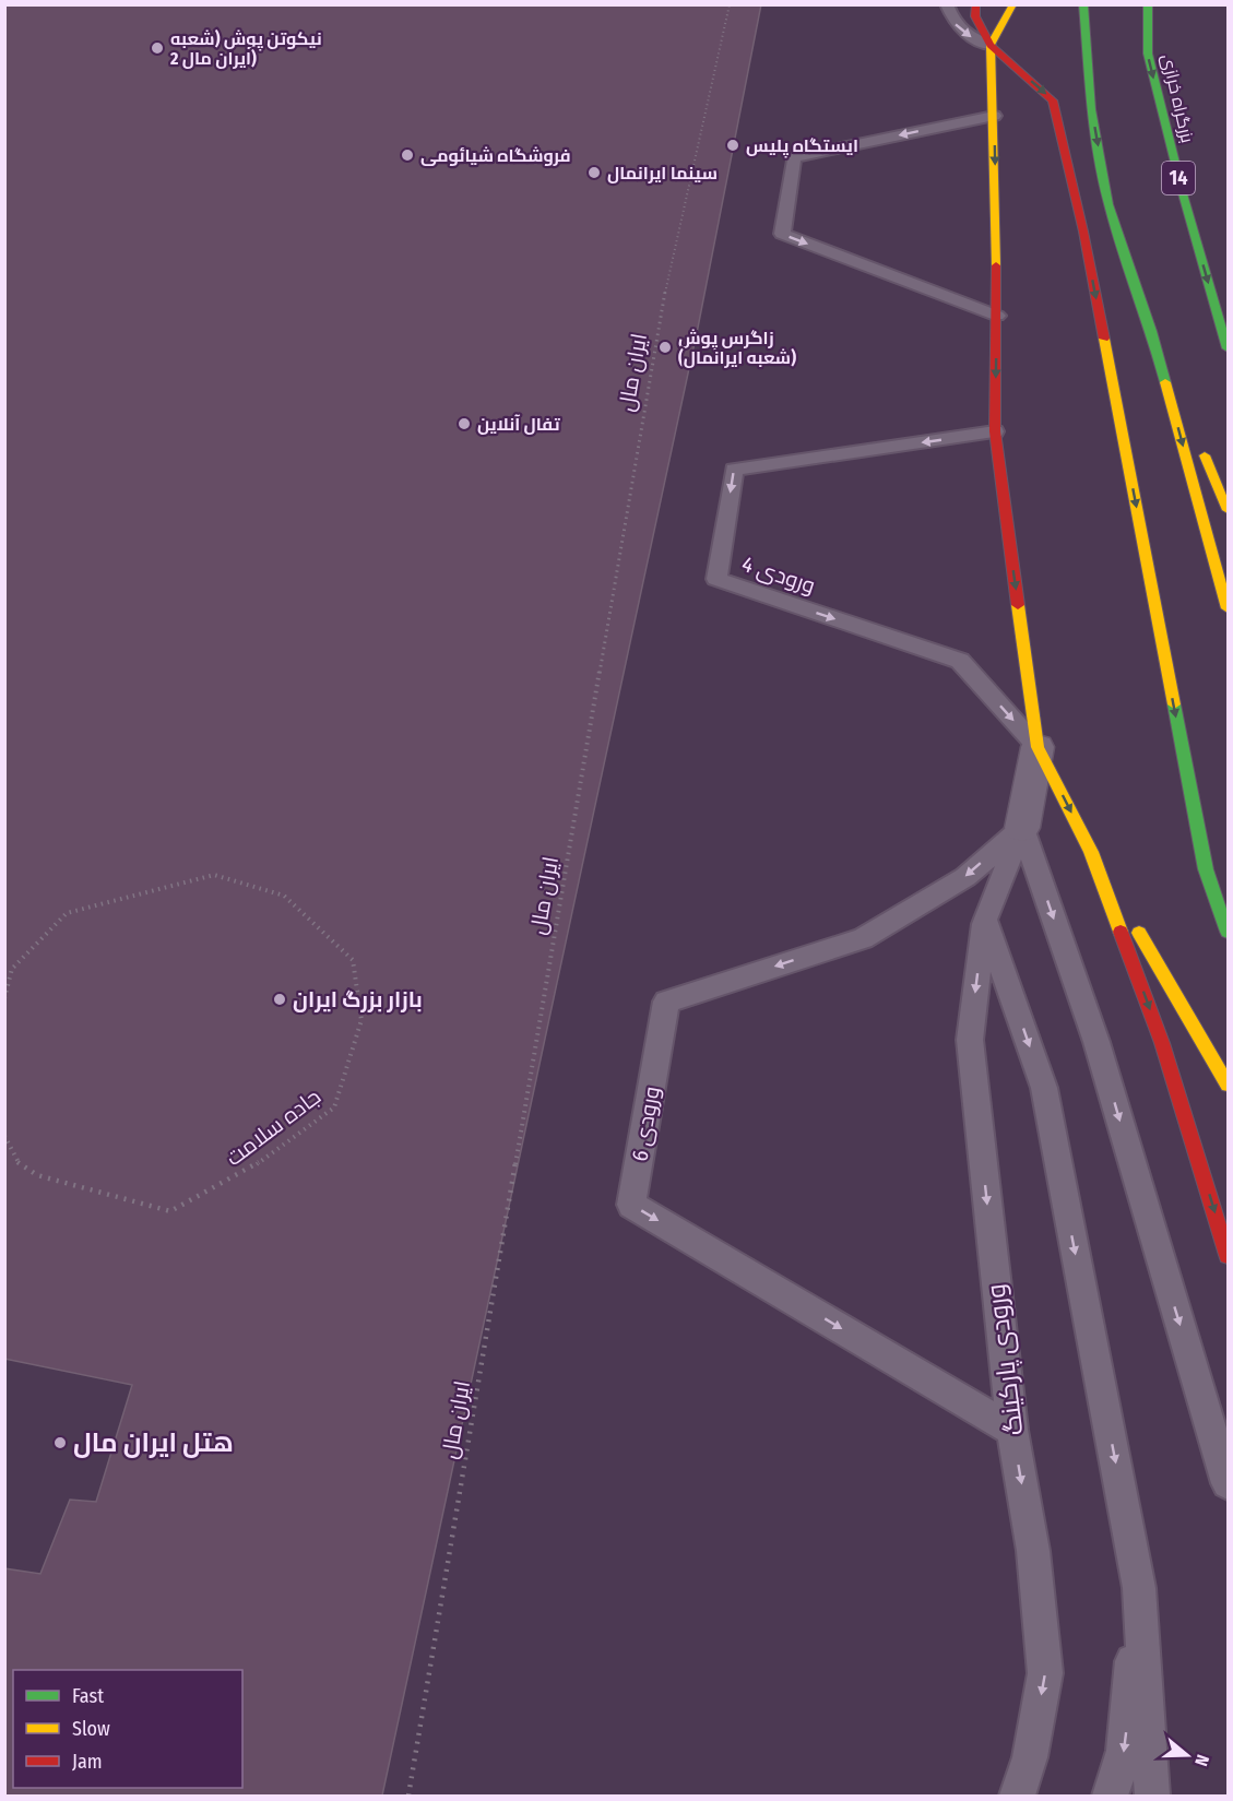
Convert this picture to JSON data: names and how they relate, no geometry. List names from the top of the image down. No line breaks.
{"streets":{"highway":["بزرگراه خرازی","14"],"lane":["ورودی 4","ورودی 6","ورودی پارکینگ"],"path":["ایران مال","جاده سلامت"]},"crossings":[["ورودی 6","ورودی پارکینگ"]],"places":["نیکوتن پوش (شعبه 2 ایران مال)","ایستگاه پلیس","فروشگاه شیائومی","سینما ایرانمال","زاگرس پوش (شعبه ایرانمال)","تفال آنلاین","بازار بزرگ ایران","هتل ایران مال"],"legend":["Fast","Slow","Jam"],"north":"right"}
